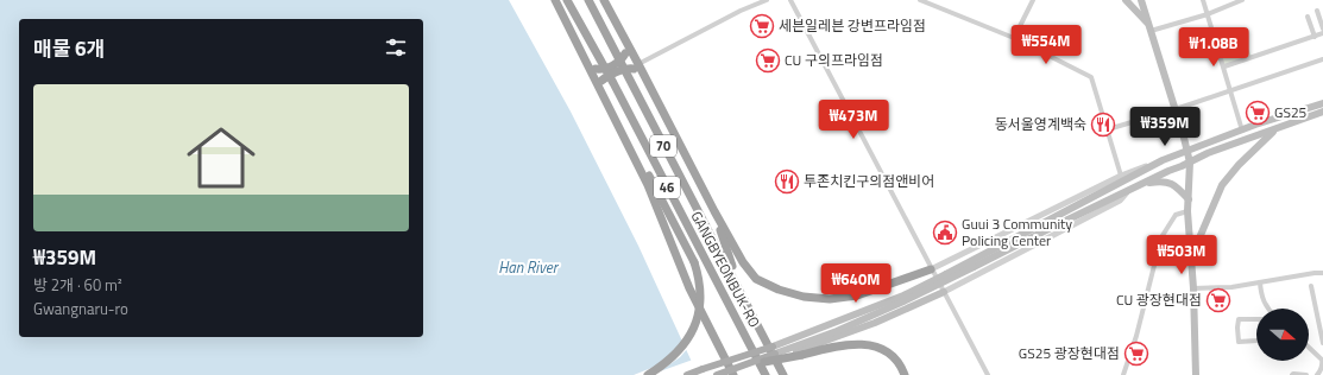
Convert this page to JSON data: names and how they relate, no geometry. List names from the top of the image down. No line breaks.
{"streets":{"highway":["70","46","GANGBYEONBUK-RO"]},"water":["Han River"],"places":{"supermarket":["세븐일레븐 강변프라임점","CU 구의프라임점","GS25","CU 광장현대점","GS25 광장현대점"],"restaurant":["동서울영계백숙","투존치킨구의점앤비어"],"public building":["Guui 3 Community Policing Center"]},"north":"right","page":{"heading":"매물 6개","price":["₩554M","₩1.08B","₩473M","₩359M","₩503M","₩640M"],"list":[{"name":"₩359M","note":"방 2개 · 60 m² · Gwangnaru-ro"}]}}
